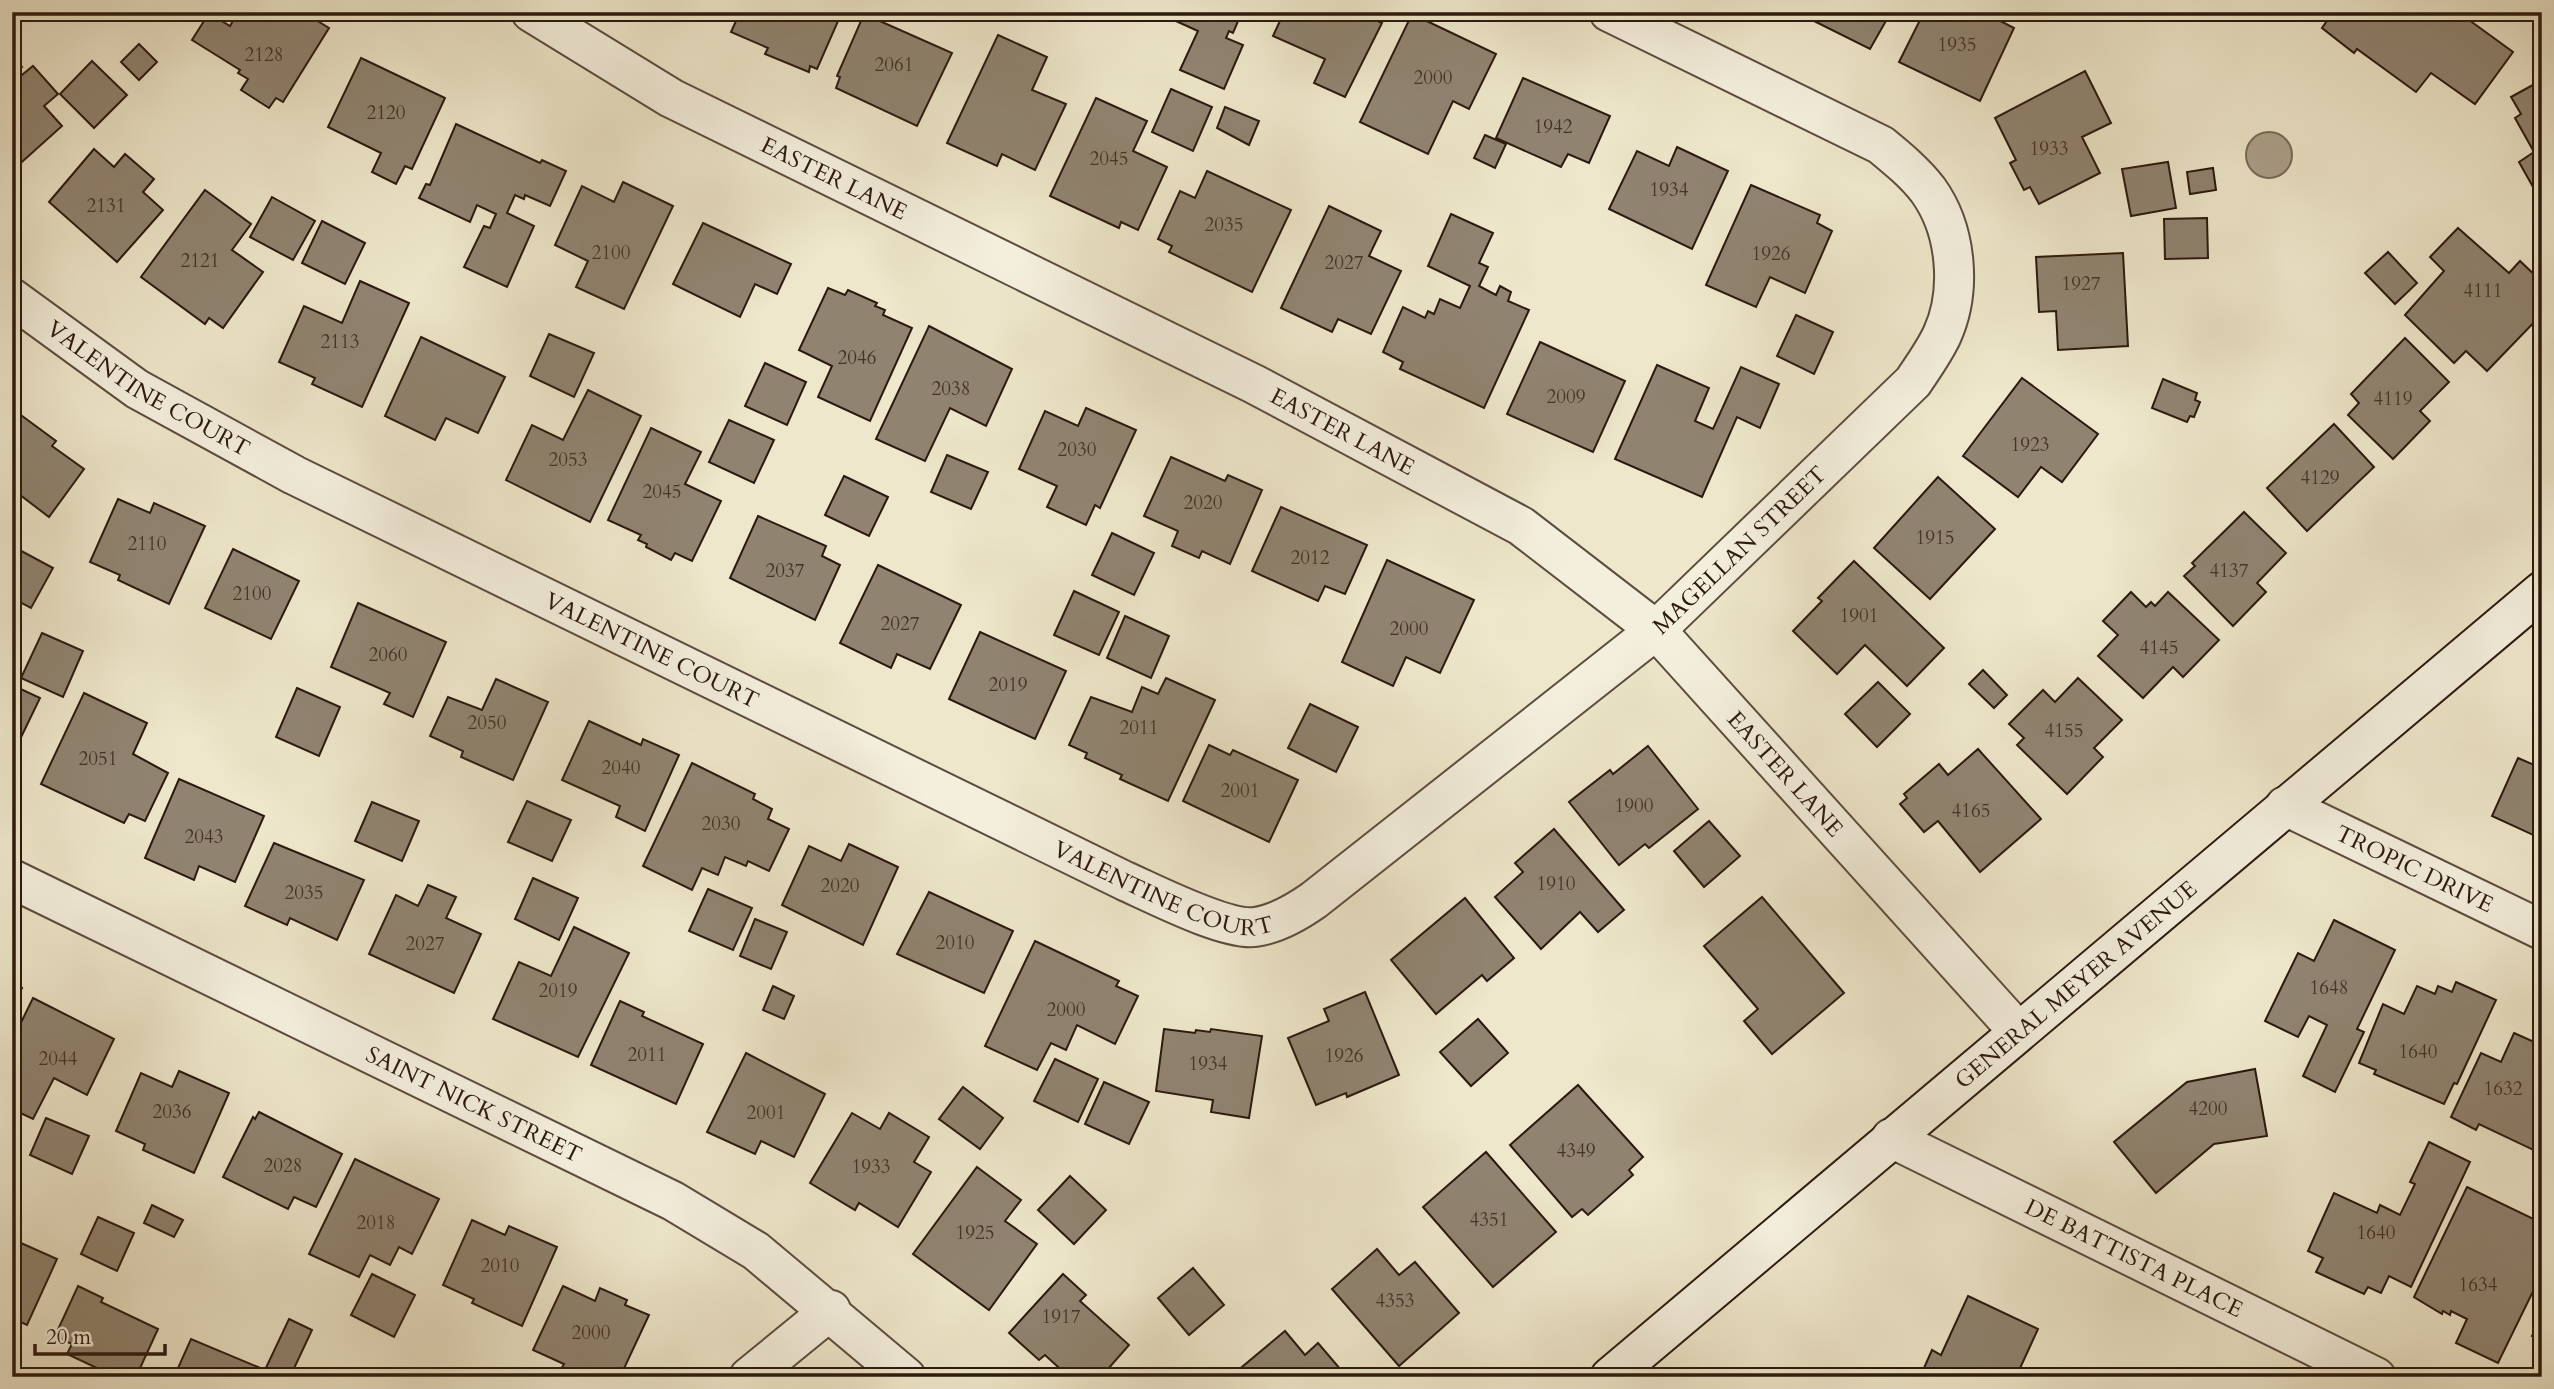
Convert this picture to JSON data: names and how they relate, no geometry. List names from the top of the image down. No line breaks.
{"streets":{"street":["EASTER LANE","VALENTINE COURT","MAGELLAN STREET","TROPIC DRIVE","GENERAL MEYER AVENUE","SAINT NICK STREET","DE BATTISTA PLACE"]},"crossings":[["EASTER LANE","MAGELLAN STREET"],["EASTER LANE","GENERAL MEYER AVENUE"],["VALENTINE COURT","MAGELLAN STREET"],["TROPIC DRIVE","GENERAL MEYER AVENUE"],["GENERAL MEYER AVENUE","DE BATTISTA PLACE"]],"house_numbers":["1935","2128","2061","2000","2120","1942","1933","2045","1934","2131","2035","2100","1926","2121","2027","1927","4111","2113","2046","2038","2009","4119","1923","2030","2053","4129","2045","2020","1915","2110","2012","2037","4137","2100","1901","2027","2000","4145","2060","2019","2050","2011","4155","2051","2040","2001","1900","4165","2030","2043","1910","2020","2035","2010","2027","1648","2019","2000","1640","2011","1926","2044","1934","1632","4200","2036","2001","4349","2028","1933","4351","2018","1925","1640","2010","1634","4353","1917","2000"],"scale_bar":"20 m"}
